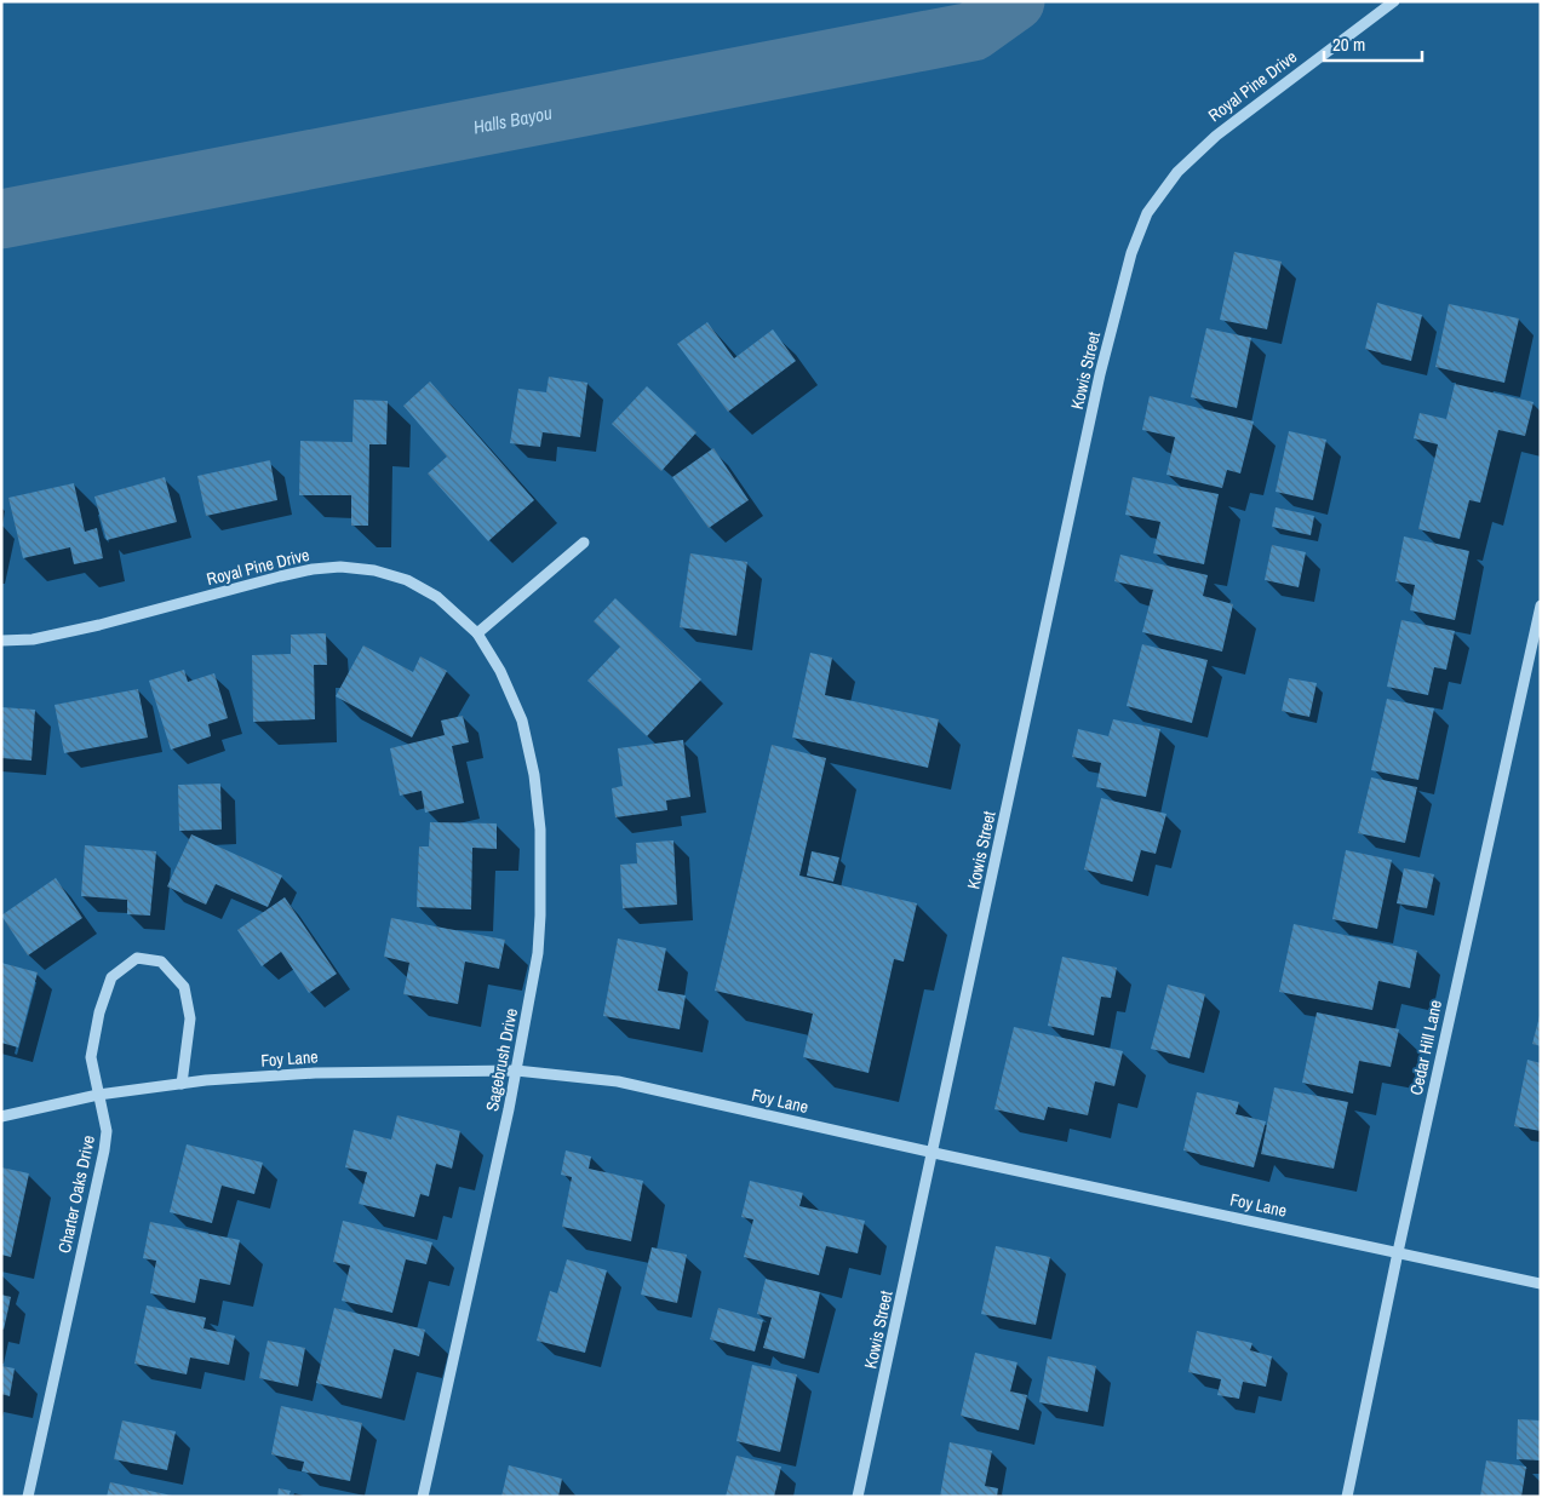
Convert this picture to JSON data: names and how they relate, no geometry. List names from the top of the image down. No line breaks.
{"streets":{"street":["Royal Pine Drive","Kowis Street","Cedar Hill Lane","Foy Lane","Sagebrush Drive","Charter Oaks Drive"]},"crossings":[["Royal Pine Drive","Kowis Street"],["Royal Pine Drive","Sagebrush Drive"],["Kowis Street","Foy Lane"],["Cedar Hill Lane","Foy Lane"],["Foy Lane","Sagebrush Drive"],["Foy Lane","Charter Oaks Drive"]],"water":["Halls Bayou"],"scale_bar":"20 m"}
